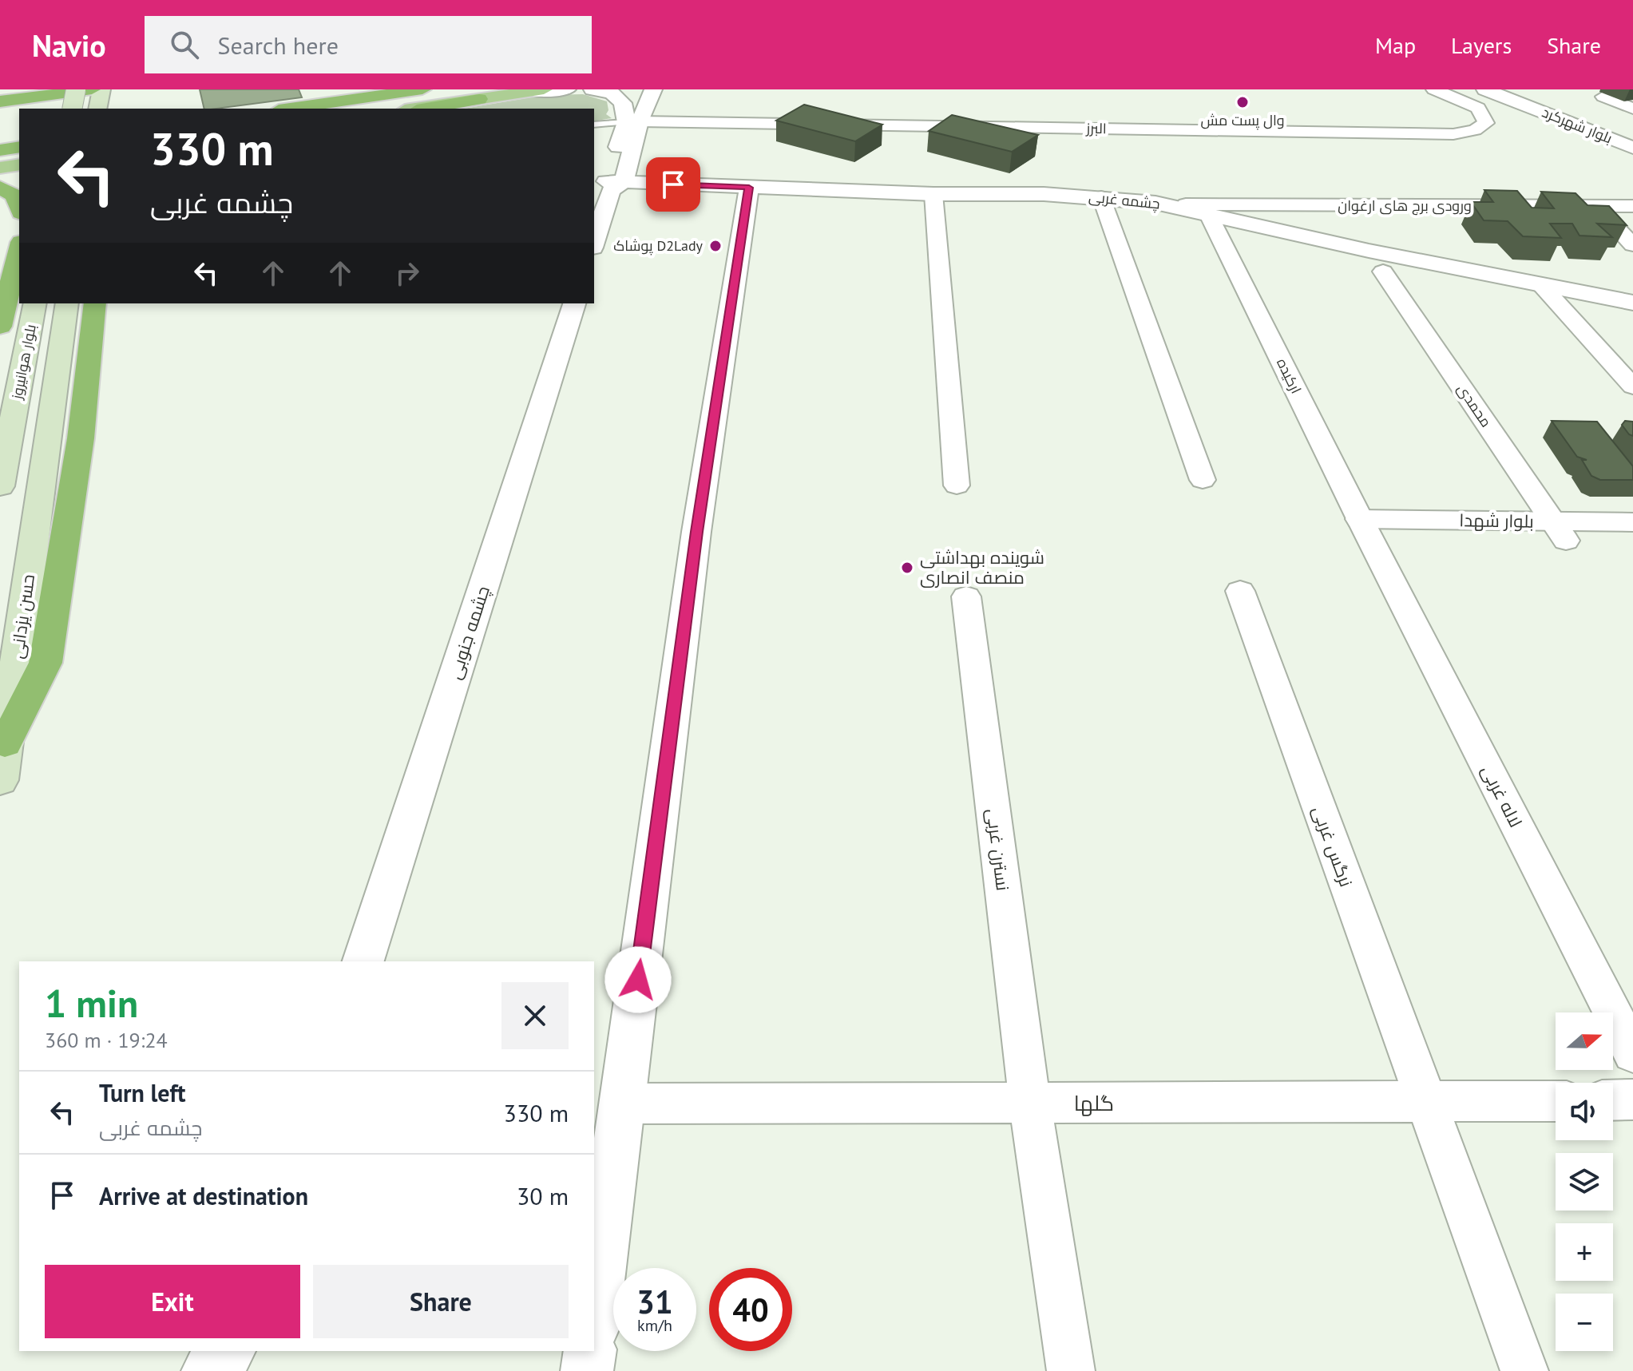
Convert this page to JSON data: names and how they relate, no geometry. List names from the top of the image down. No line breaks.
{"streets":{"main road":["بلوار هوانیروز","حسن یزدانی"],"street":["بلوار شهرکرد","البرز","چشمه غربی","ورودی برج های ارغوان","ارکیده","محمدی","بلوار شهدا","چشمه جنوبی","لاله غربی","نرگس غربی","نسترن غربی","گلها"]},"crossings":[["چشمه غربی","ورودی برج های ارغوان"],["چشمه غربی","ارکیده"],["بلوار هوانیروز","حسن یزدانی"],["ارکیده","بلوار شهدا"],["ارکیده","لاله غربی"],["محمدی","بلوار شهدا"],["بلوار شهدا","لاله غربی"],["نرگس غربی","گلها"],["نسترن غربی","گلها"]],"places":["وال پست مش","پوشاک D2Lady","شوینده بهداشتی منصف انصاری"],"north":"right","page":{"header":"Navio","search":"Search here","nav":["Map","Layers","Share"],"turn":["330 m","چشمه غربی"],"heading":["1 min","360 m · 19:24"],"map_buttons":["+","−"],"list":[{"name":"Turn left","note":"چشمه غربی","value":"330 m"},{"name":"Arrive at destination","value":"30 m"}],"buttons":["Exit","Share"],"speed":"31 km/h","limit":"40"}}
